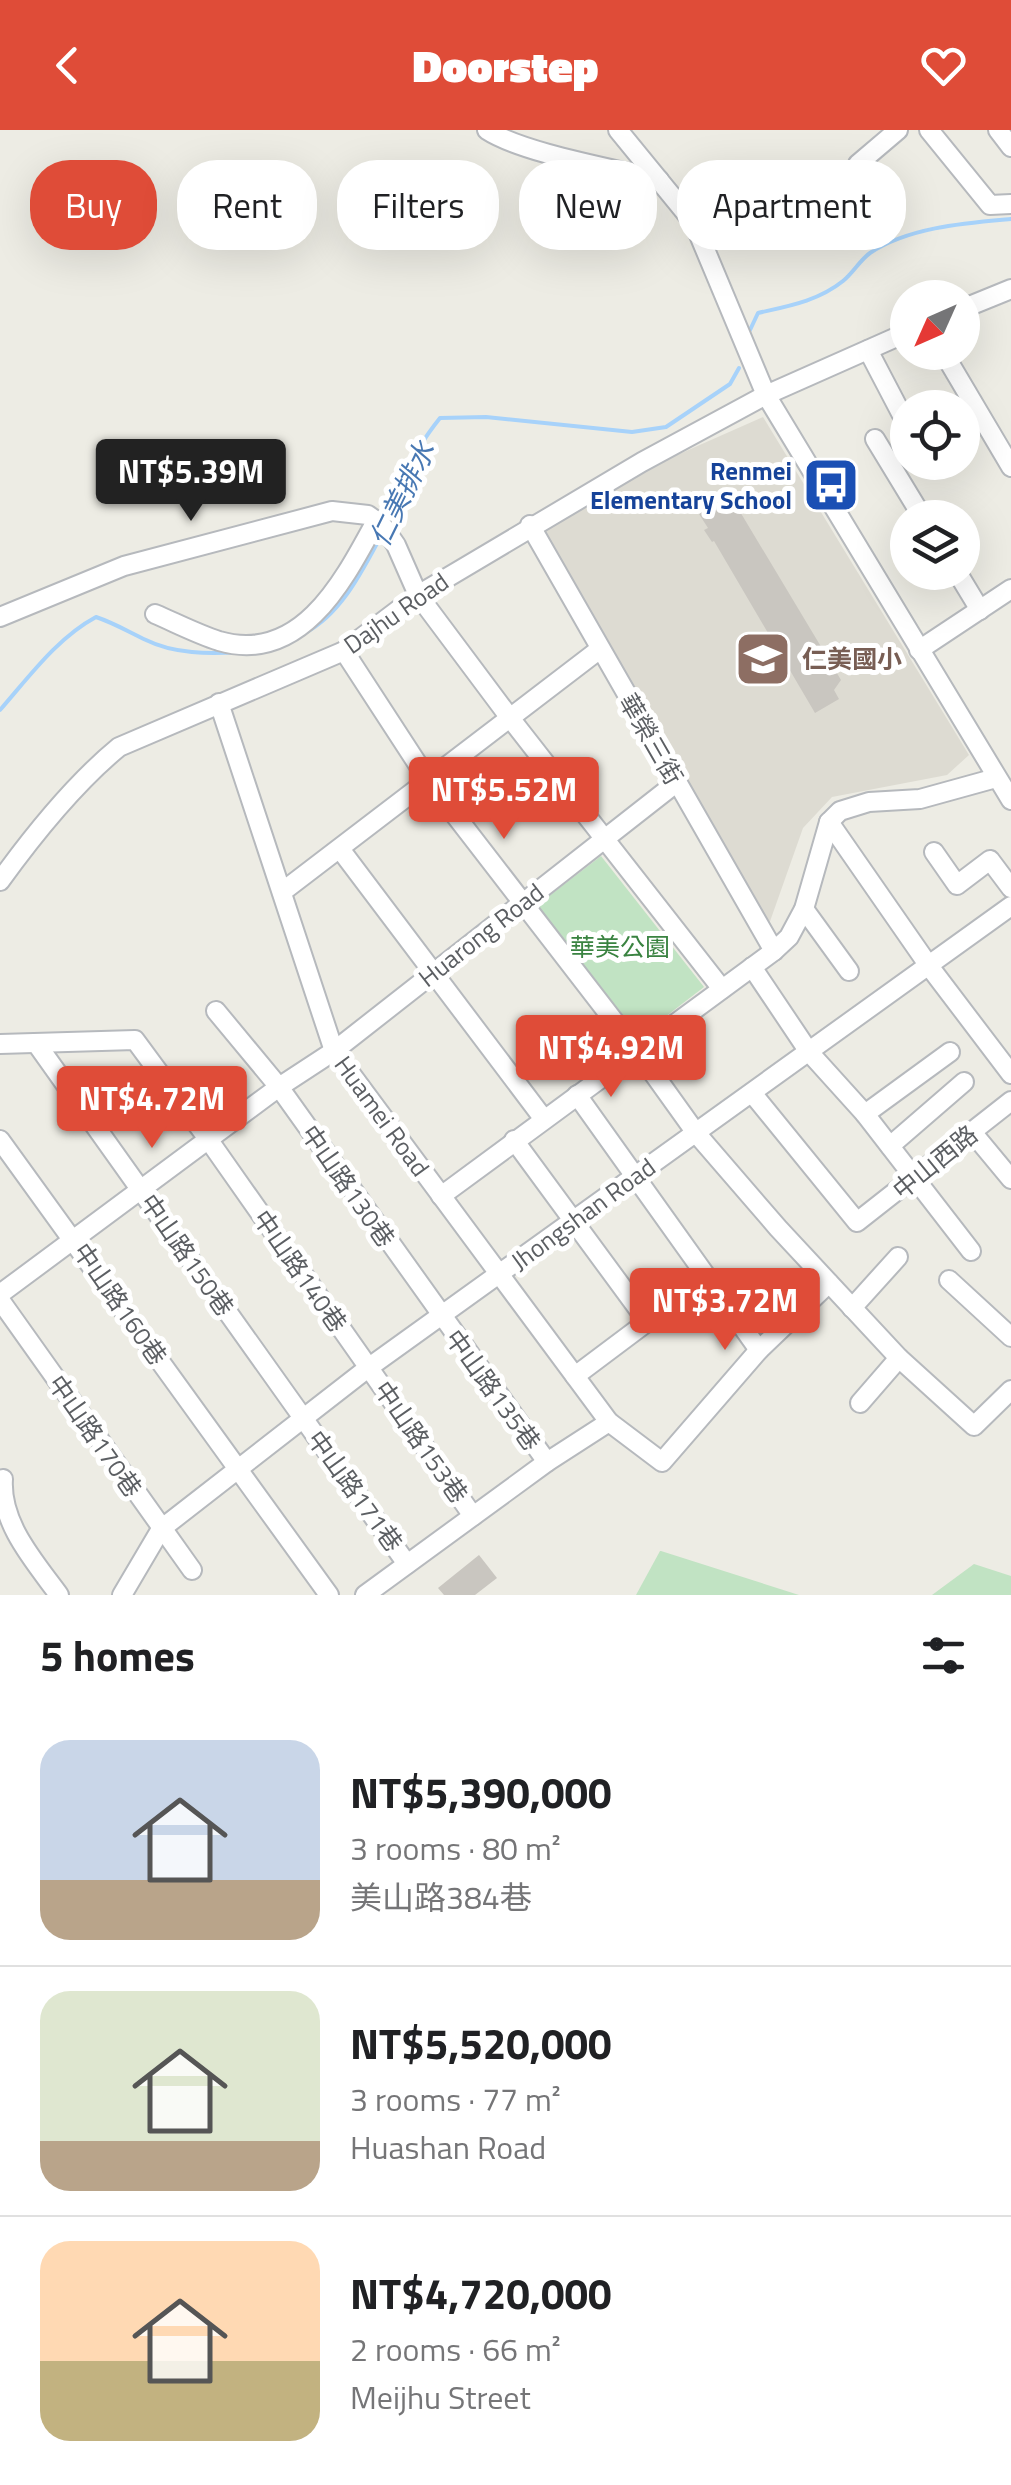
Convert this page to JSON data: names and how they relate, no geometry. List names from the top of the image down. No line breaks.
{"streets":{"street":["Dajhu Road","華榮三街","Huarong Road","Huamei Road","中山西路","中山路130巷","Jhongshan Road","中山路150巷","中山路140巷","中山路160巷","中山路135巷","中山路170巷","中山路153巷","中山路171巷"]},"crossings":[["Dajhu Road","華榮三街"],["Dajhu Road","Huamei Road"],["華榮三街","Huarong Road"],["Huarong Road","Huamei Road"],["Huarong Road","中山路130巷"],["Huarong Road","中山路150巷"],["Huarong Road","中山路140巷"],["Huarong Road","中山路160巷"],["Huarong Road","中山路170巷"],["Huamei Road","Jhongshan Road"],["中山西路","Jhongshan Road"],["中山路130巷","Jhongshan Road"],["中山路130巷","中山路135巷"],["Jhongshan Road","中山路150巷"],["Jhongshan Road","中山路140巷"],["Jhongshan Road","中山路160巷"],["Jhongshan Road","中山路135巷"],["Jhongshan Road","中山路170巷"],["Jhongshan Road","中山路153巷"],["Jhongshan Road","中山路171巷"],["中山路150巷","中山路140巷"],["中山路150巷","中山路171巷"],["中山路140巷","中山路153巷"]],"water":["仁美排水"],"parks":["華美公園"],"places":{"bus stop":["Renmei Elementary School"],"school or university":["仁美國小"]},"north":"bottom left","page":{"header":"Doorstep","chip":["Buy","Rent","Filters","New","Apartment"],"price":["NT$5.39M","NT$5.52M","NT$4.92M","NT$4.72M","NT$3.72M"],"heading":"5 homes","list":[{"name":"NT$5,390,000","note":"3 rooms · 80 m² · 美山路384巷"},{"name":"NT$5,520,000","note":"3 rooms · 77 m² · Huashan Road"},{"name":"NT$4,720,000","note":"2 rooms · 66 m² · Meijhu Street"}]}}
